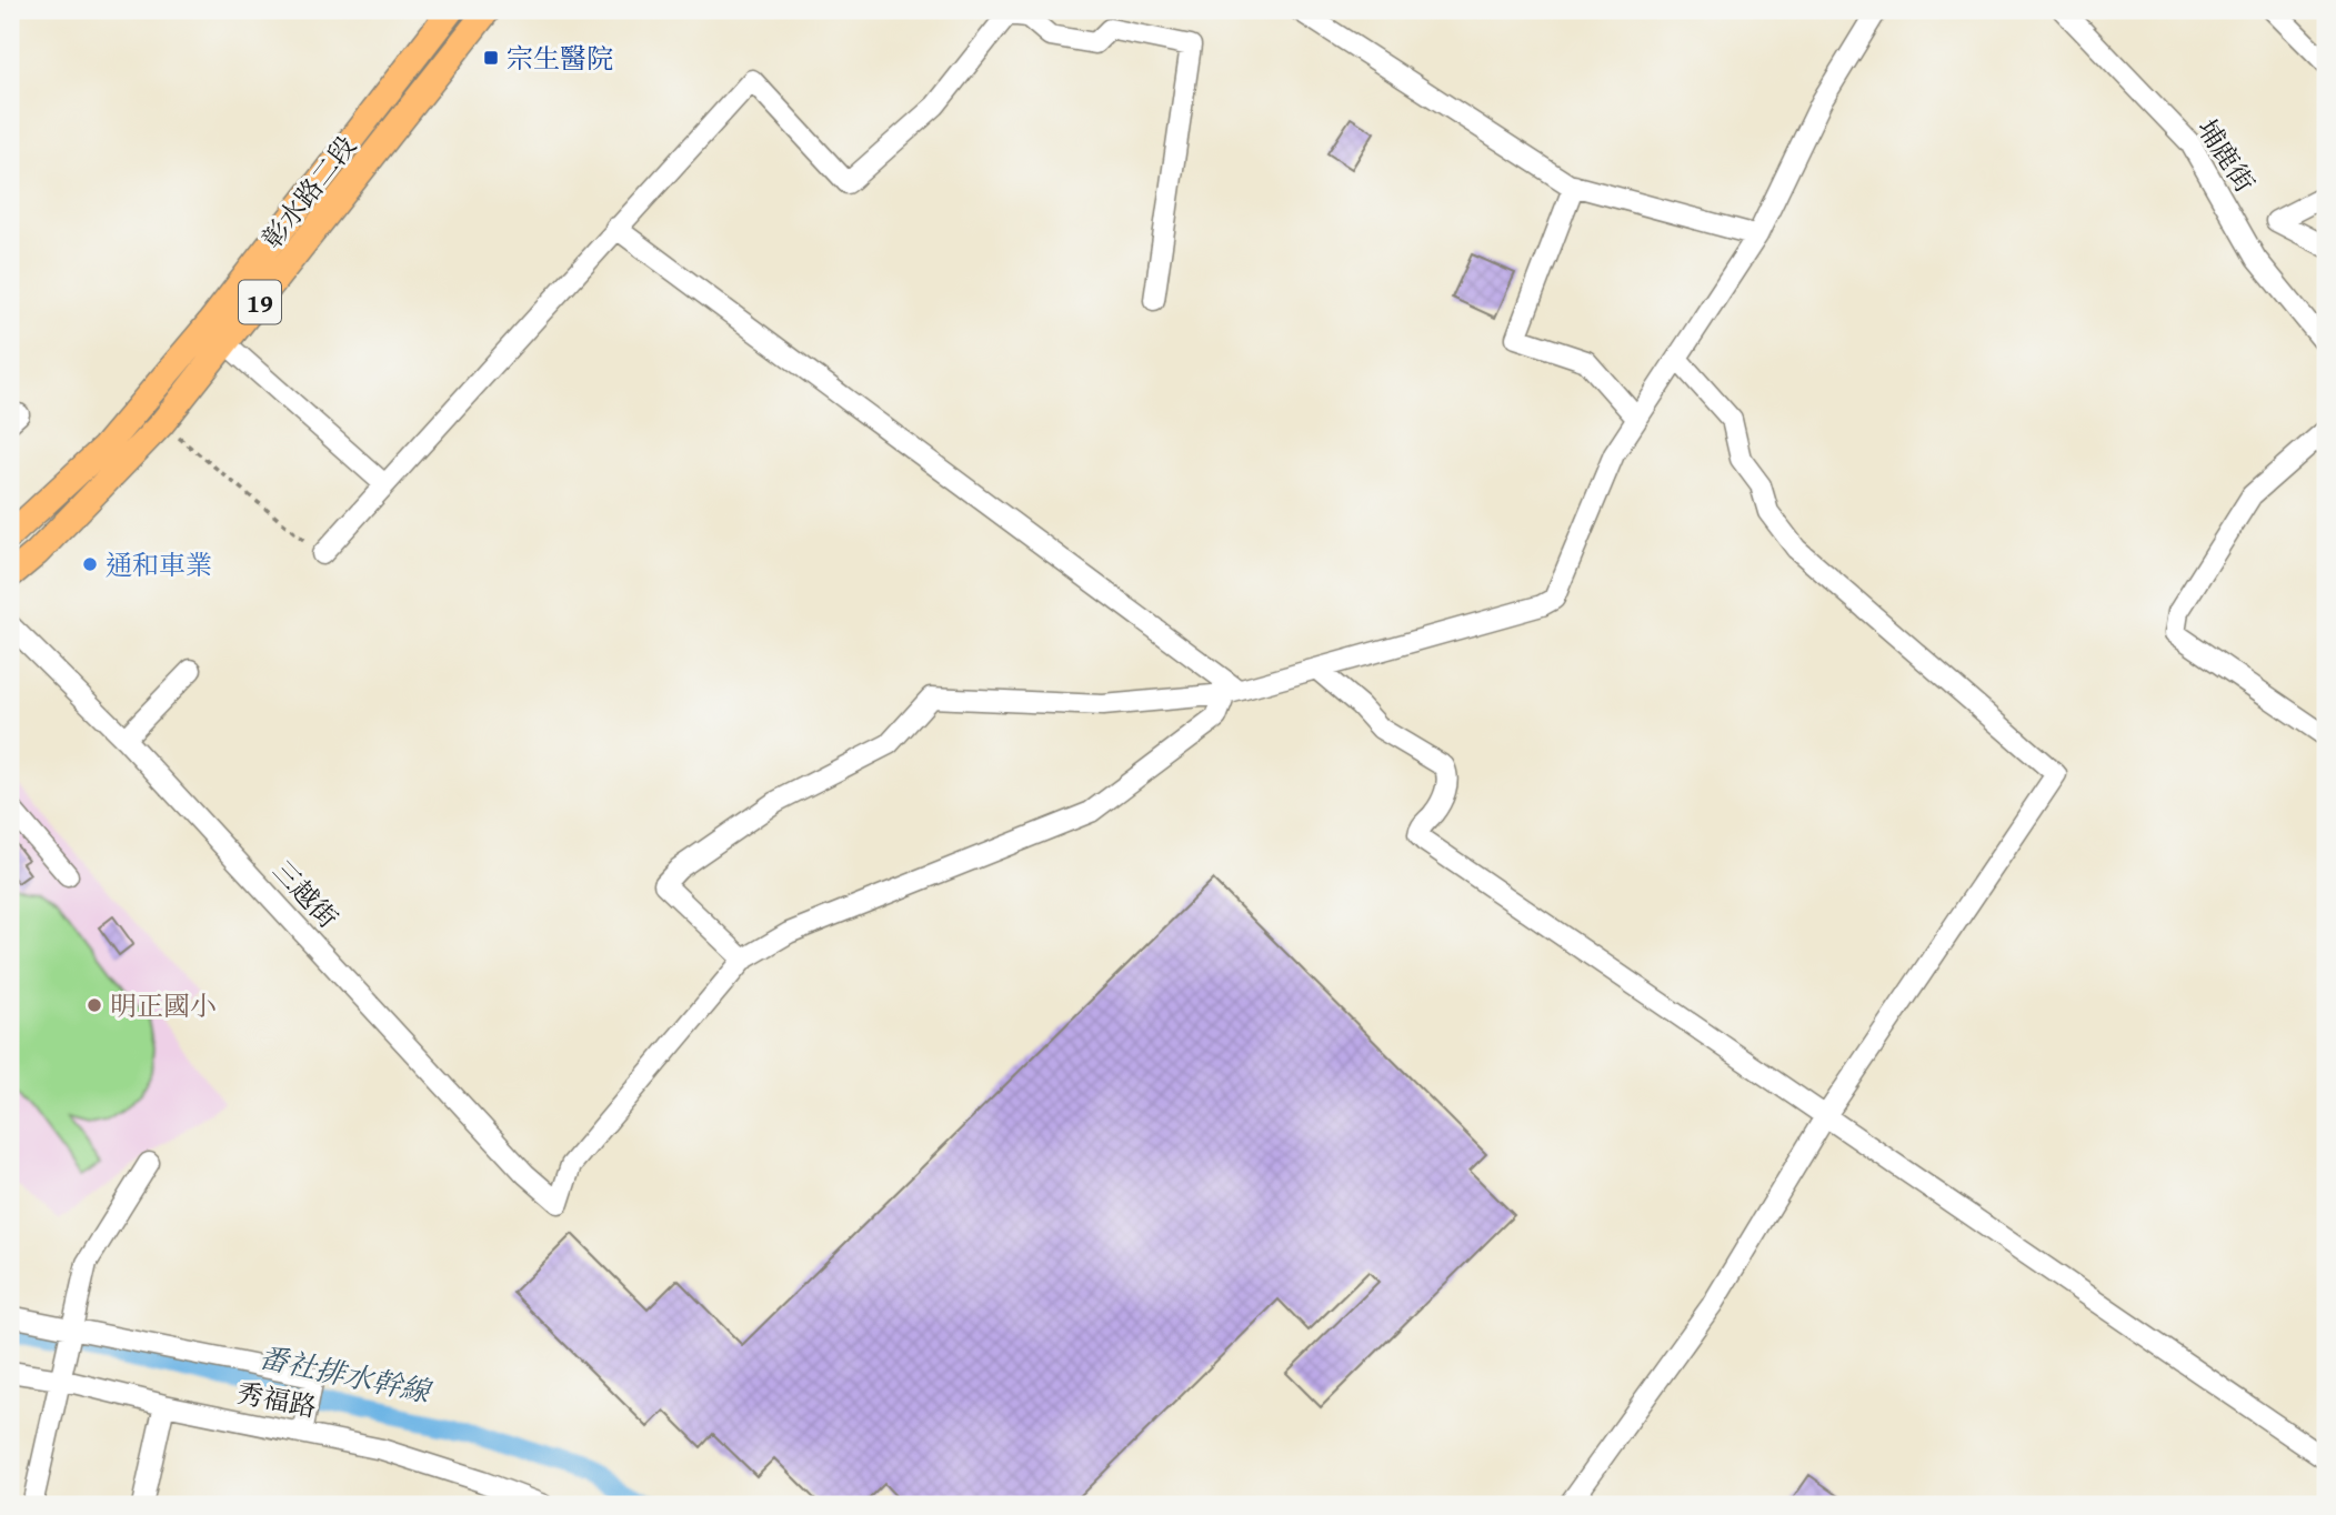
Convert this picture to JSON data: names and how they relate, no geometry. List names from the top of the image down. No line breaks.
{"streets":{"main road":["彰水路二段","19"],"street":["埔鹿街","三越街","秀福路"]},"water":["番社排水幹線"],"places":{"transit":["宗生醫院"],"other":["通和車業","明正國小"]}}
